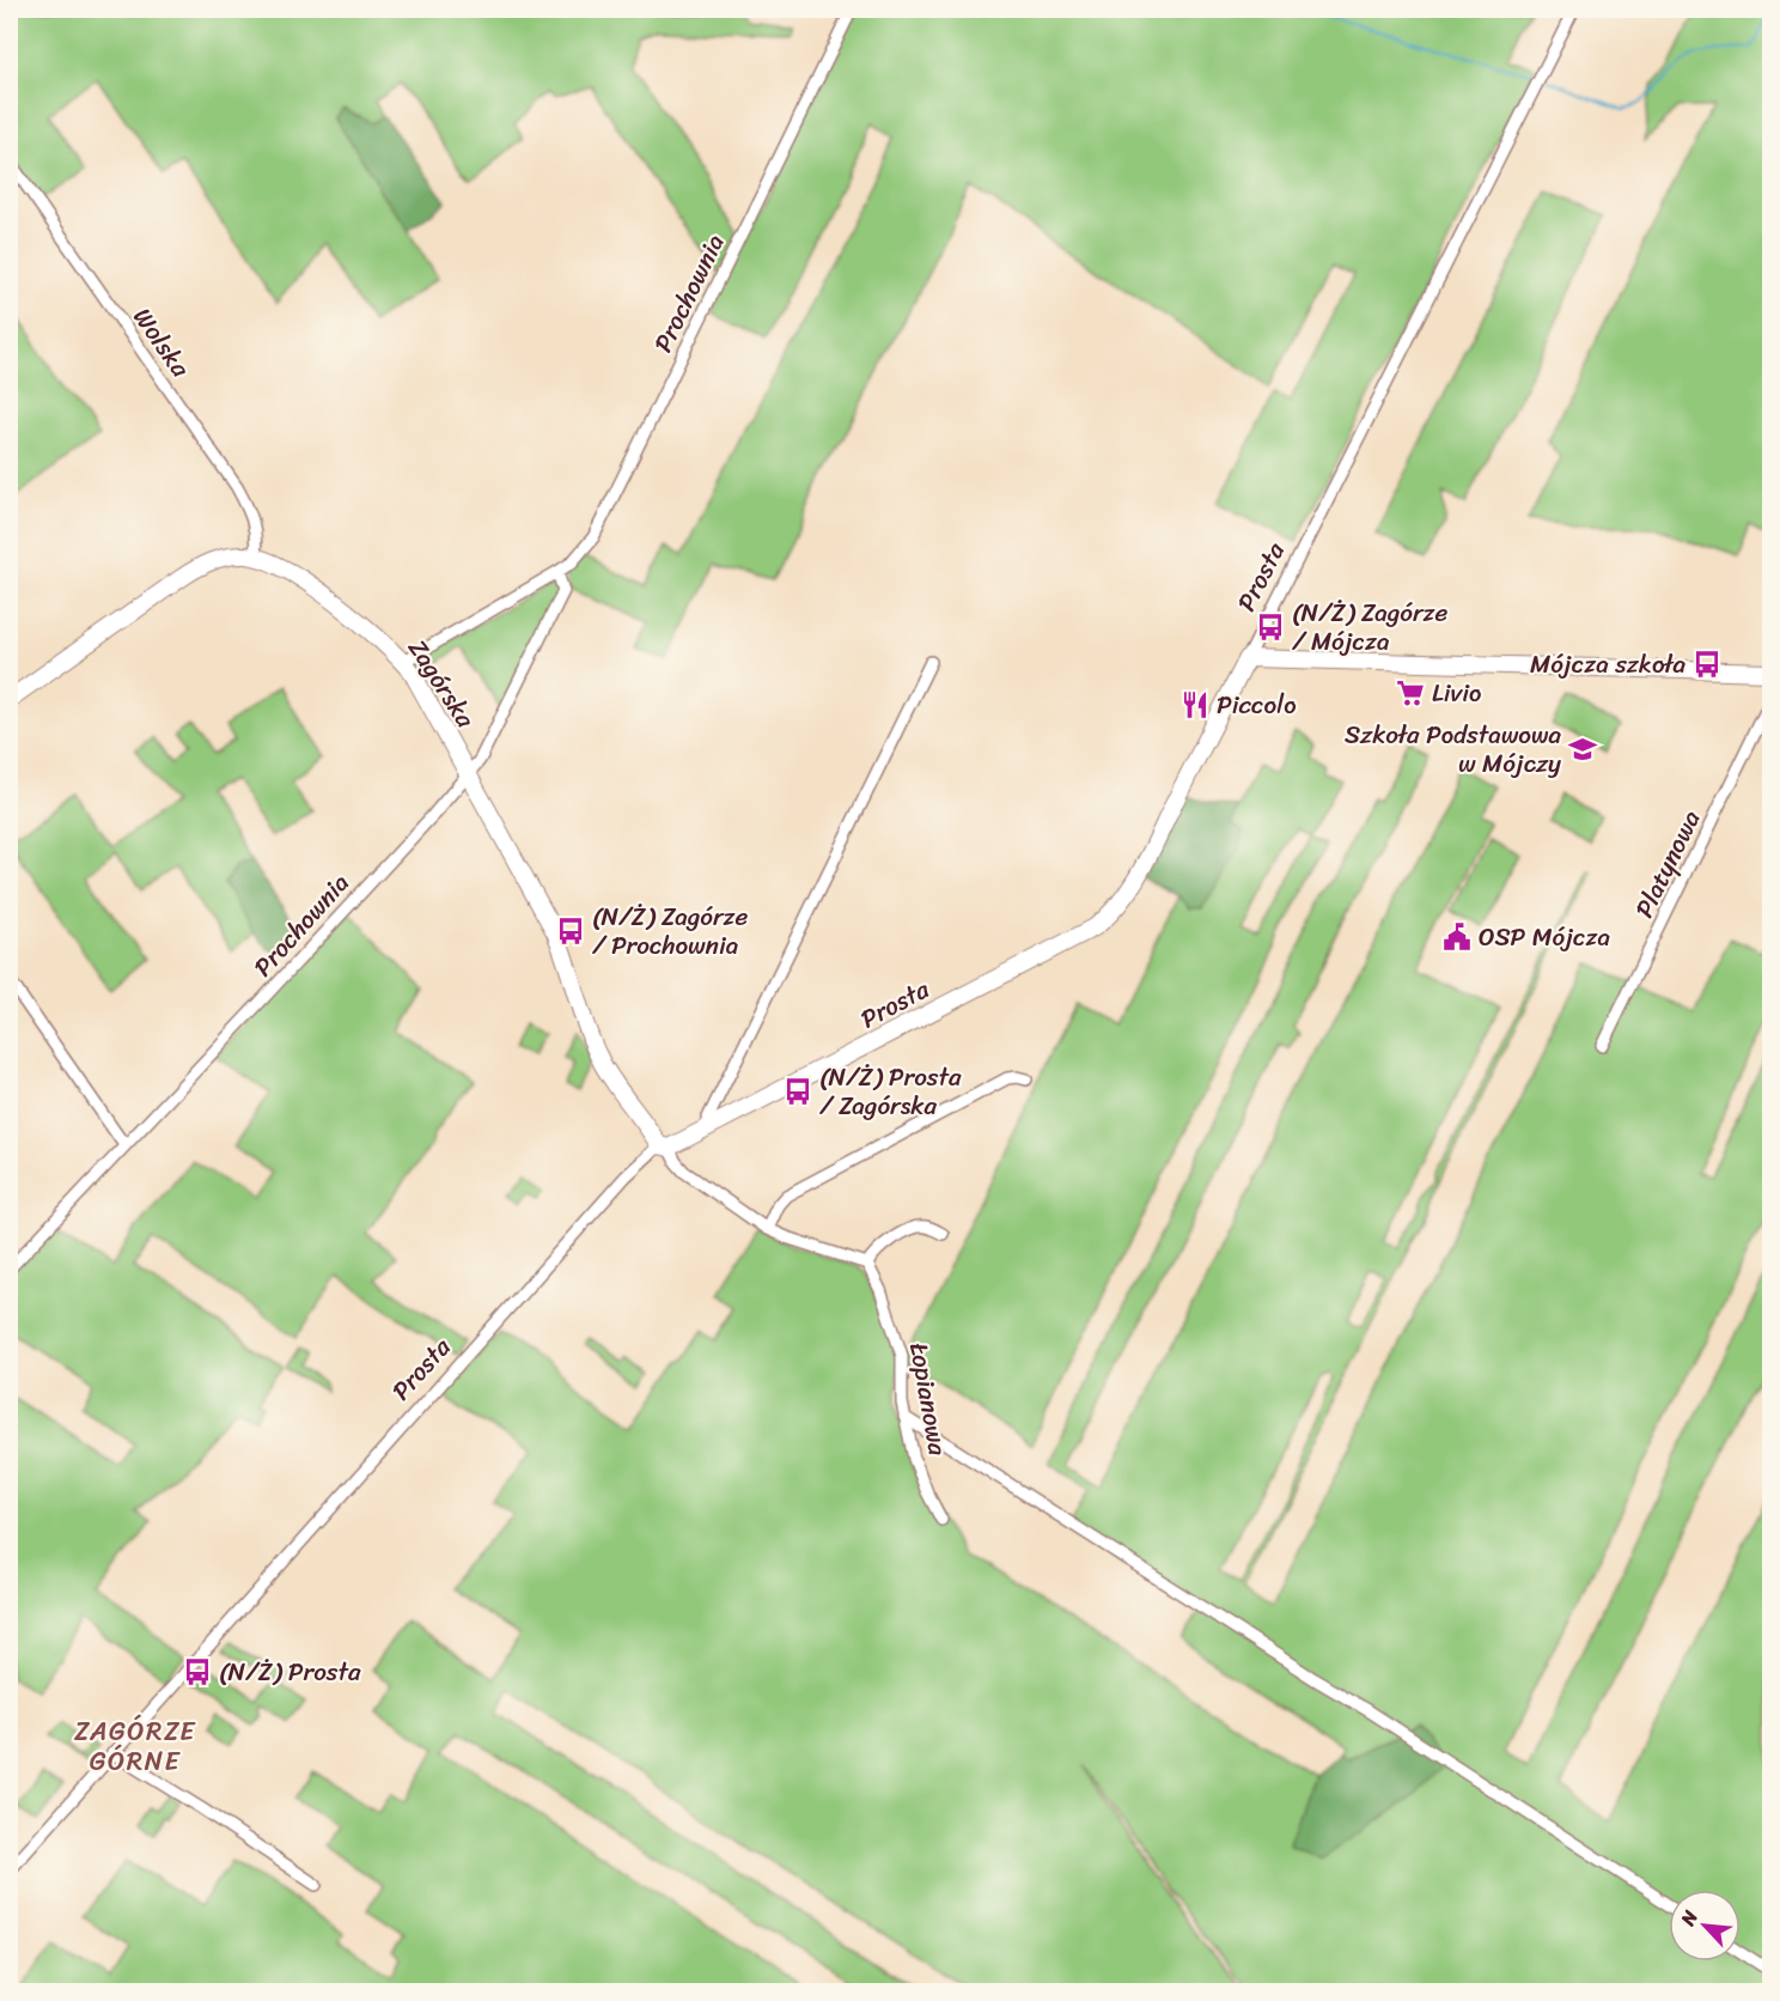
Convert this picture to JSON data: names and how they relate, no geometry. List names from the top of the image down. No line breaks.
{"streets":{"street":["Prochownia","Wolska","Prosta","Zagórska","Platynowa","Łopianowa"]},"crossings":[["Prochownia","Zagórska"],["Wolska","Zagórska"],["Prosta","Zagórska"]],"districts":["ZAGÓRZE GÓRNE"],"places":{"bus stop":["(N/Ż) Zagórze / Mójcza","Mójcza szkoła","(N/Ż) Zagórze / Prochownia","(N/Ż) Prosta / Zagórska","(N/Ż) Prosta"],"supermarket":["Livio"],"restaurant":["Piccolo"],"school or university":["Szkoła Podstawowa w Mójczy"],"public building":["OSP Mójcza"]},"north":"top left"}
